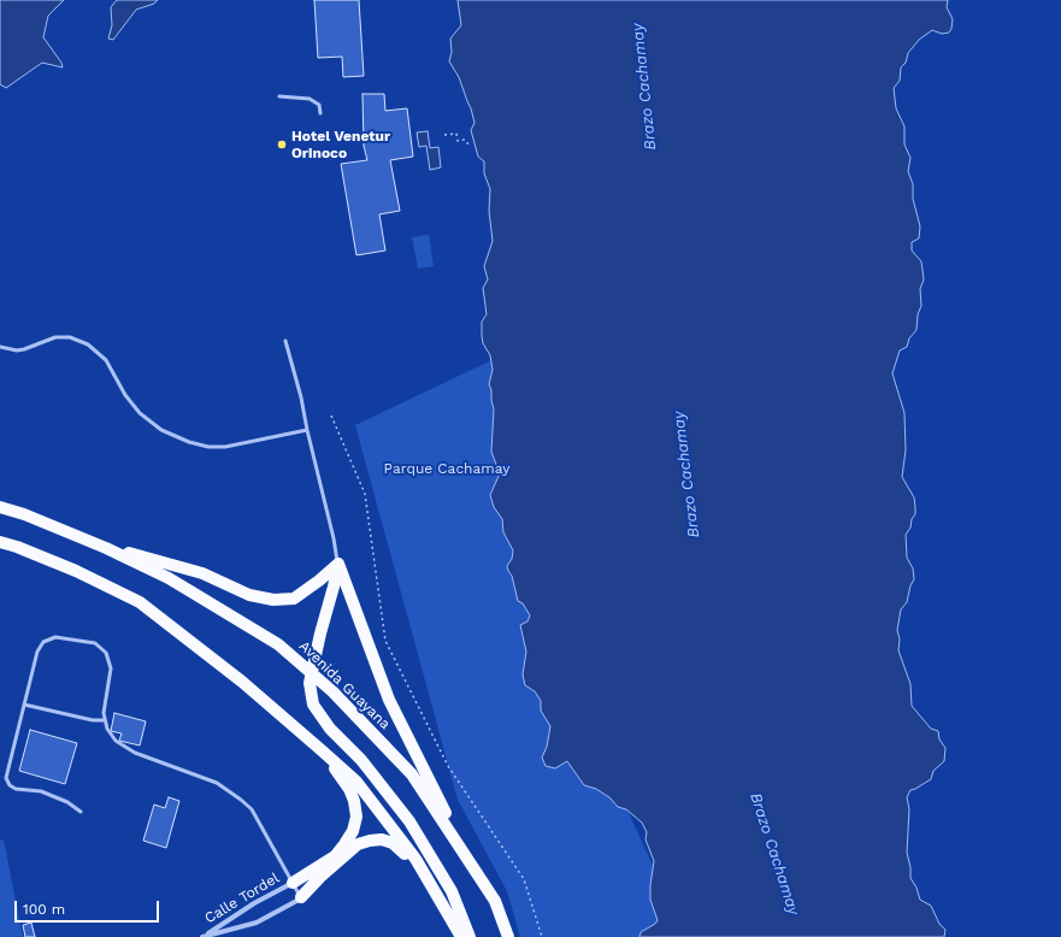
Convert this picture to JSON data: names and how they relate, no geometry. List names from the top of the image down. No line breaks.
{"streets":{"main road":["Avenida Guayana"],"street":["Calle Tordel"]},"water":["Brazo Cachamay"],"parks":["Parque Cachamay"],"places":["Hotel Venetur Orinoco"],"scale_bar":"100 m"}
